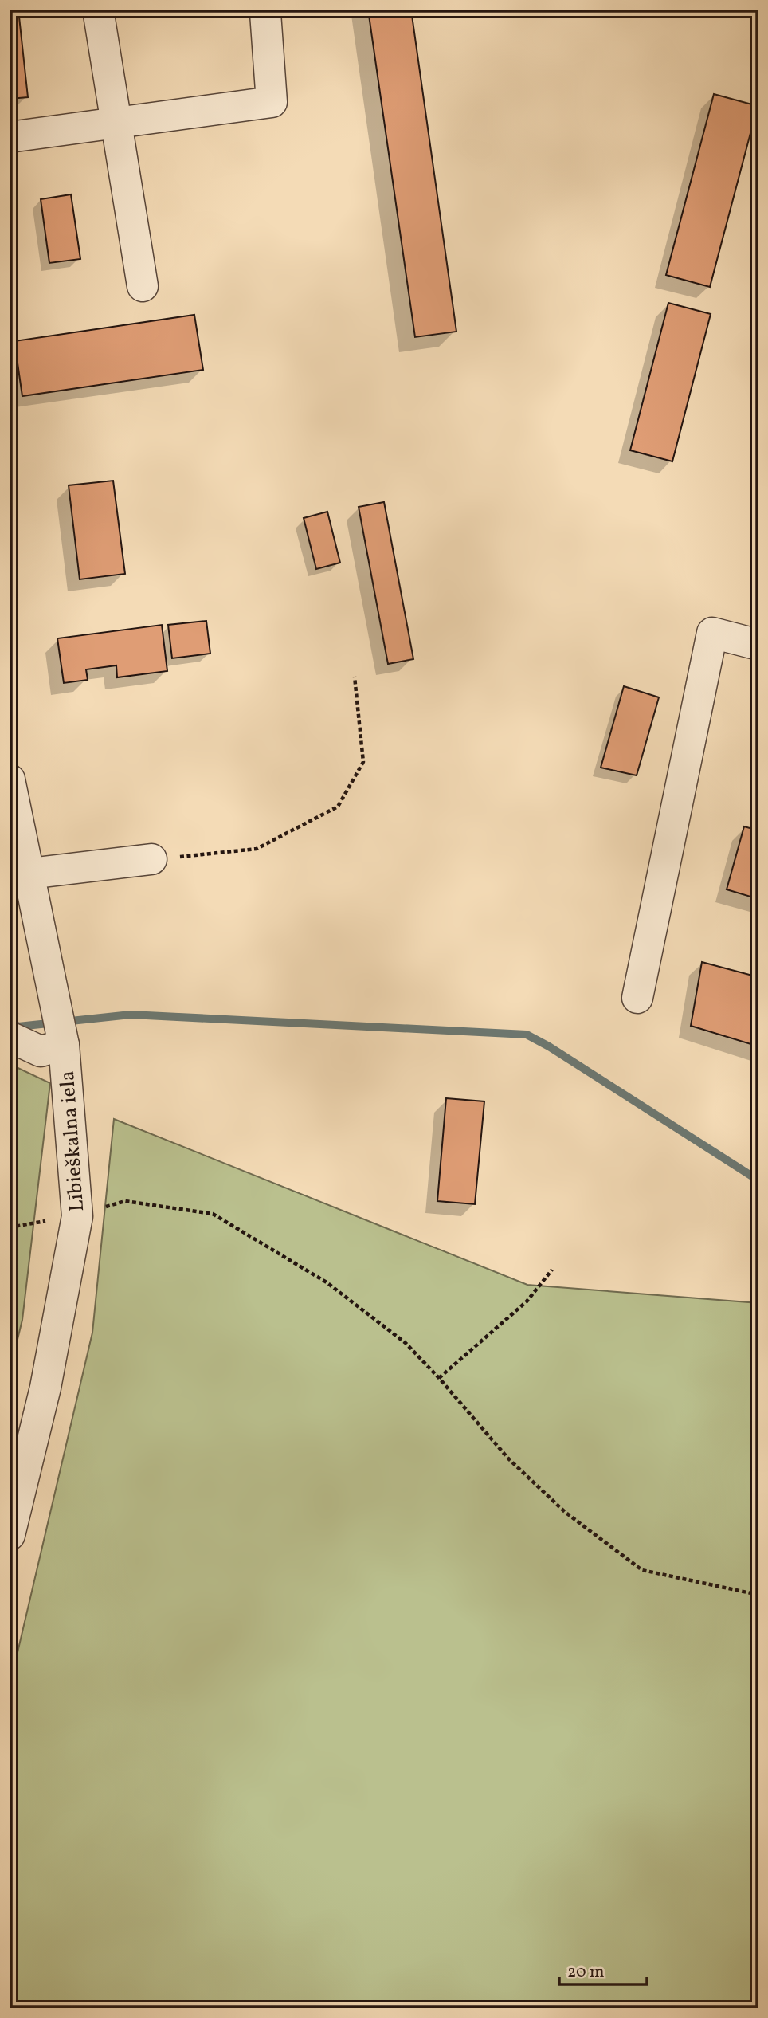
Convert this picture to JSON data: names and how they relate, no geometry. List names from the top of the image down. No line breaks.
{"streets":{"street":["Lībieškalna iela"]},"scale_bar":"20 m"}
